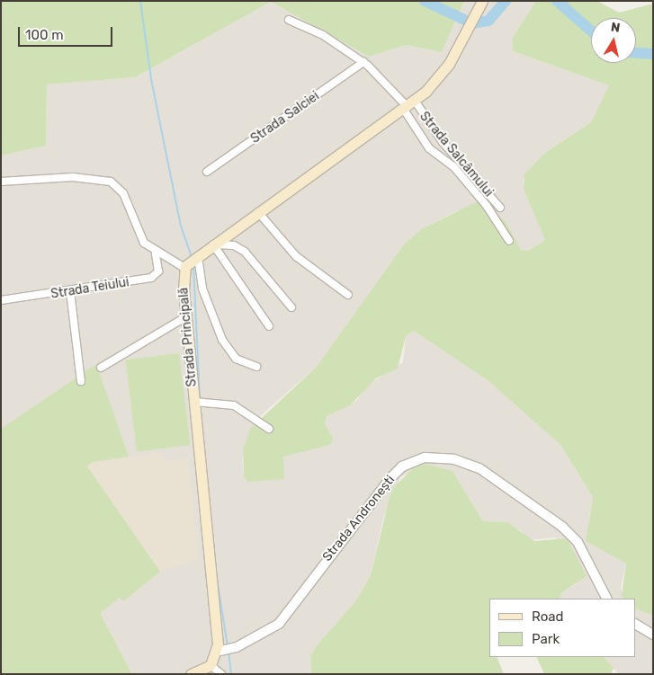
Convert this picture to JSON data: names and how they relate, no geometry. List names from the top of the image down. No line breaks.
{"streets":{"main road":["Strada Principală"],"street":["Strada Salciei","Strada Salcâmului","Strada Teiului","Strada Andronești"]},"crossings":[["Strada Principală","Strada Andronești"]],"legend":["Road","Park"],"scale_bar":"100 m","north":"top"}
